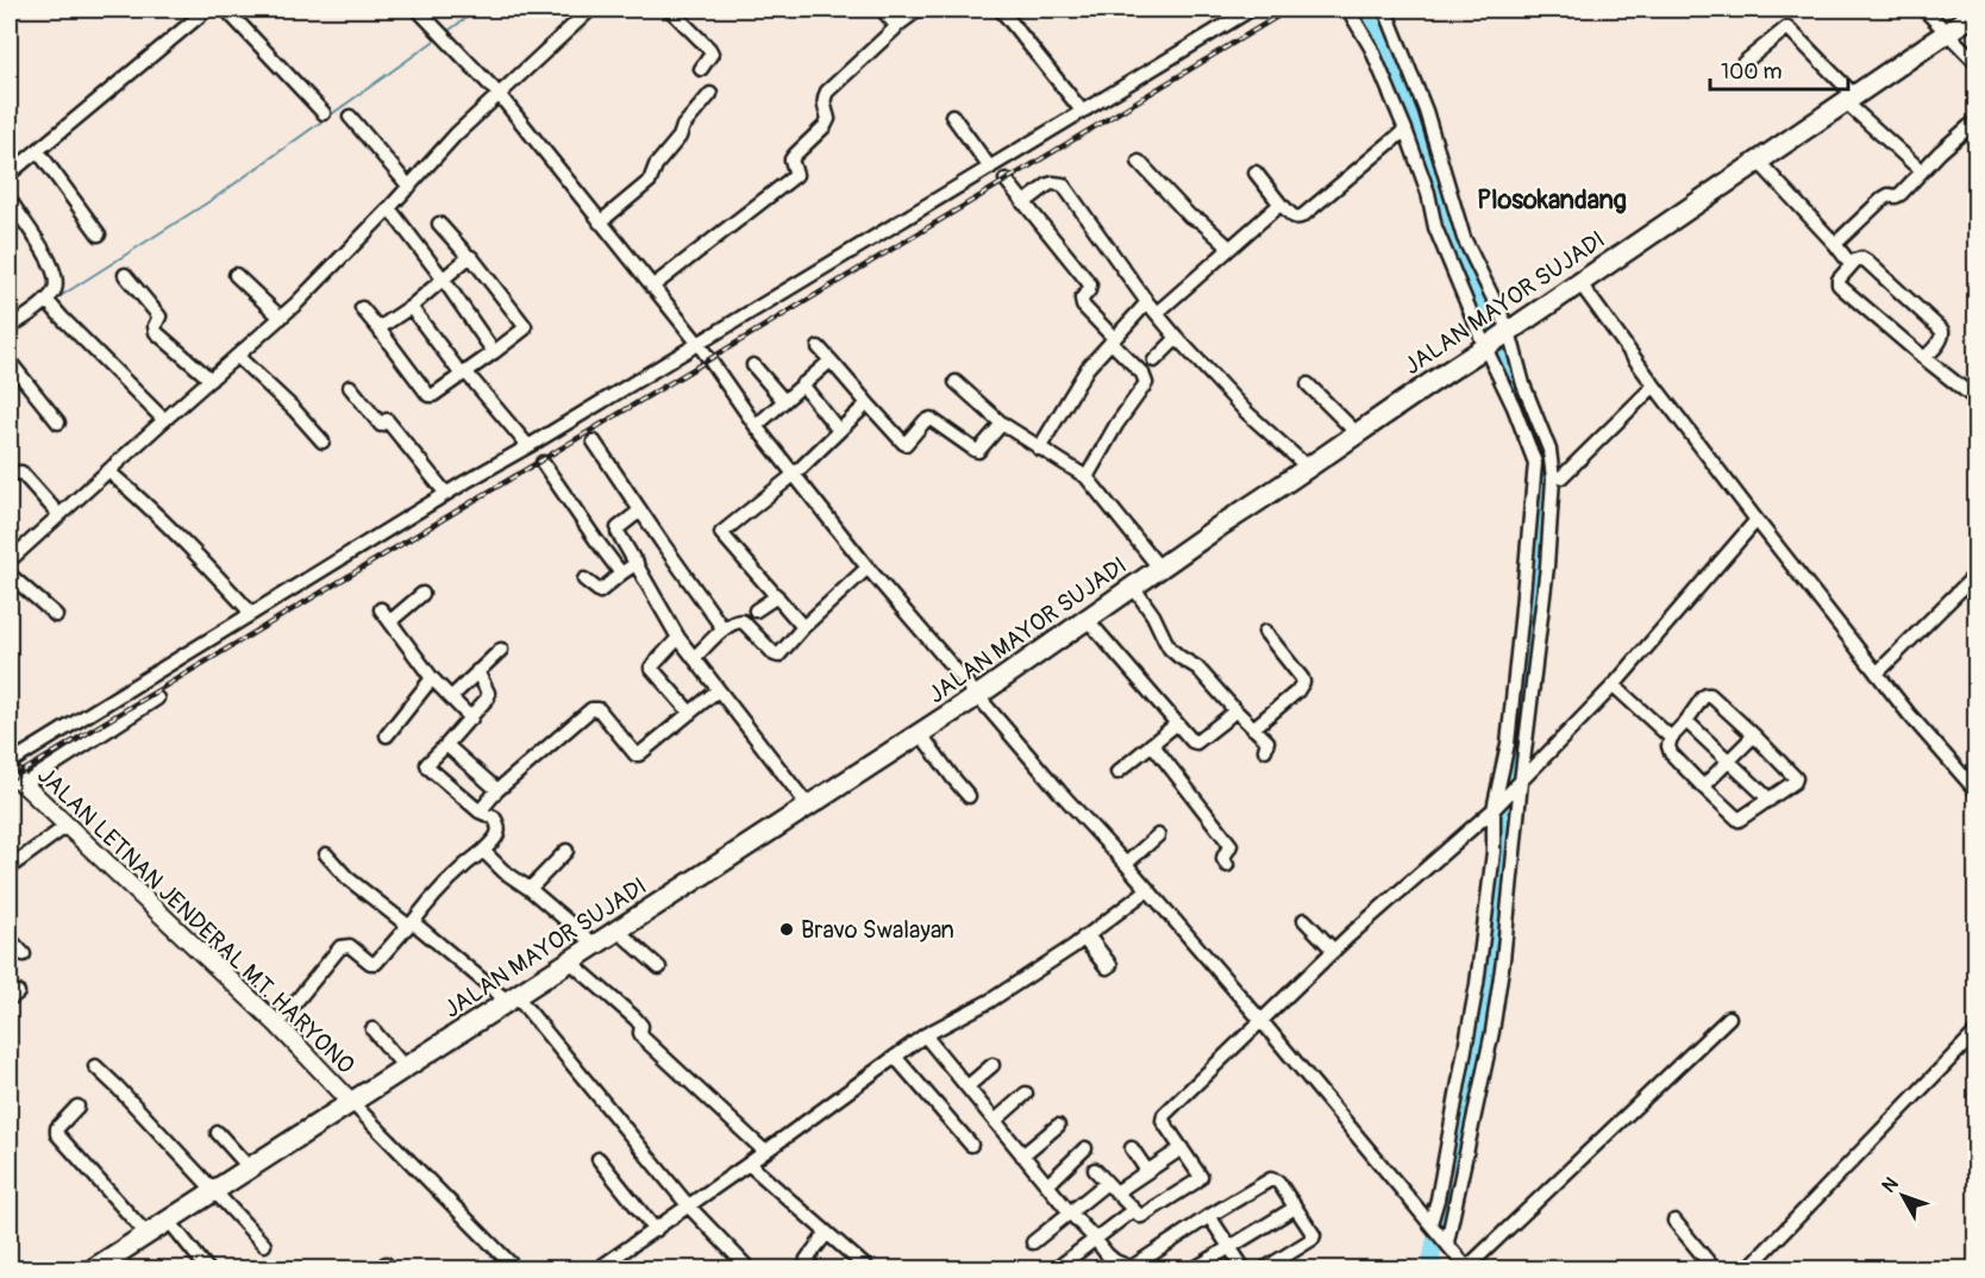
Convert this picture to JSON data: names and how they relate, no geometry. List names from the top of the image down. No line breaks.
{"streets":{"highway":["JALAN MAYOR SUJADI"],"main road":["JALAN LETNAN JENDERAL M.T. HARYONO"]},"crossings":[["JALAN MAYOR SUJADI","JALAN LETNAN JENDERAL M.T. HARYONO"]],"districts":["Plosokandang"],"places":["Bravo Swalayan"],"scale_bar":"100 m","north":"top left"}
